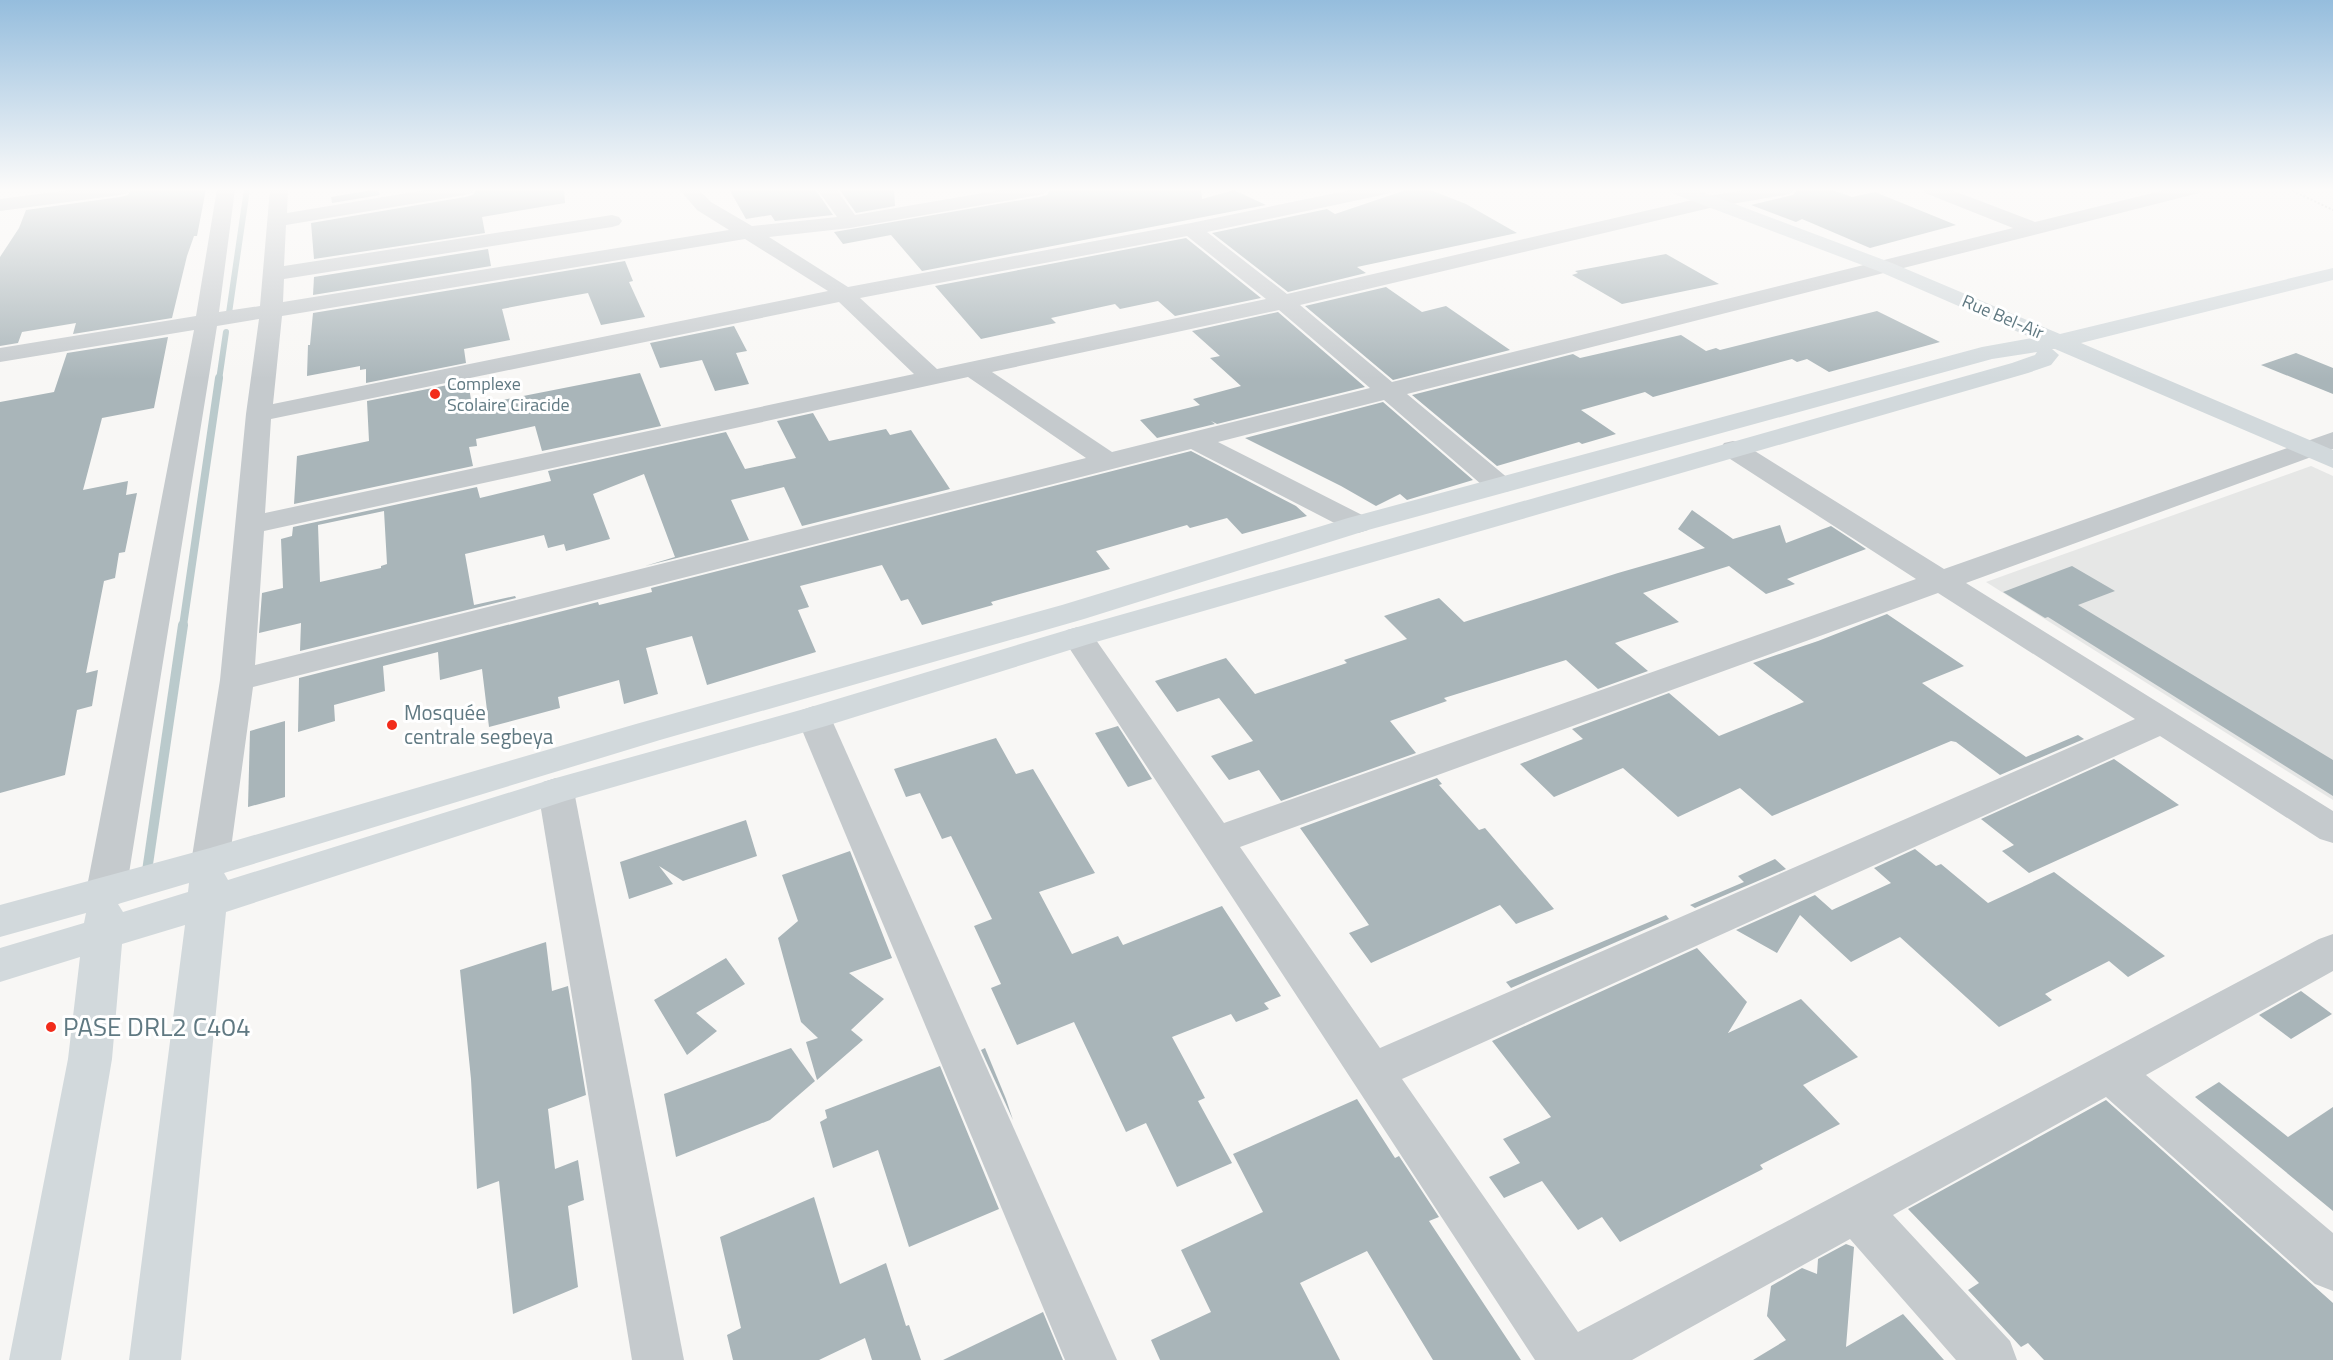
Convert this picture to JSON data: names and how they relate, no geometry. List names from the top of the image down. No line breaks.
{"streets":{"main road":["Rue Bel-Air"]},"places":["Complexe Scolaire Ciracide","Mosquée centrale segbeya","PASE DRL2 C404"]}
